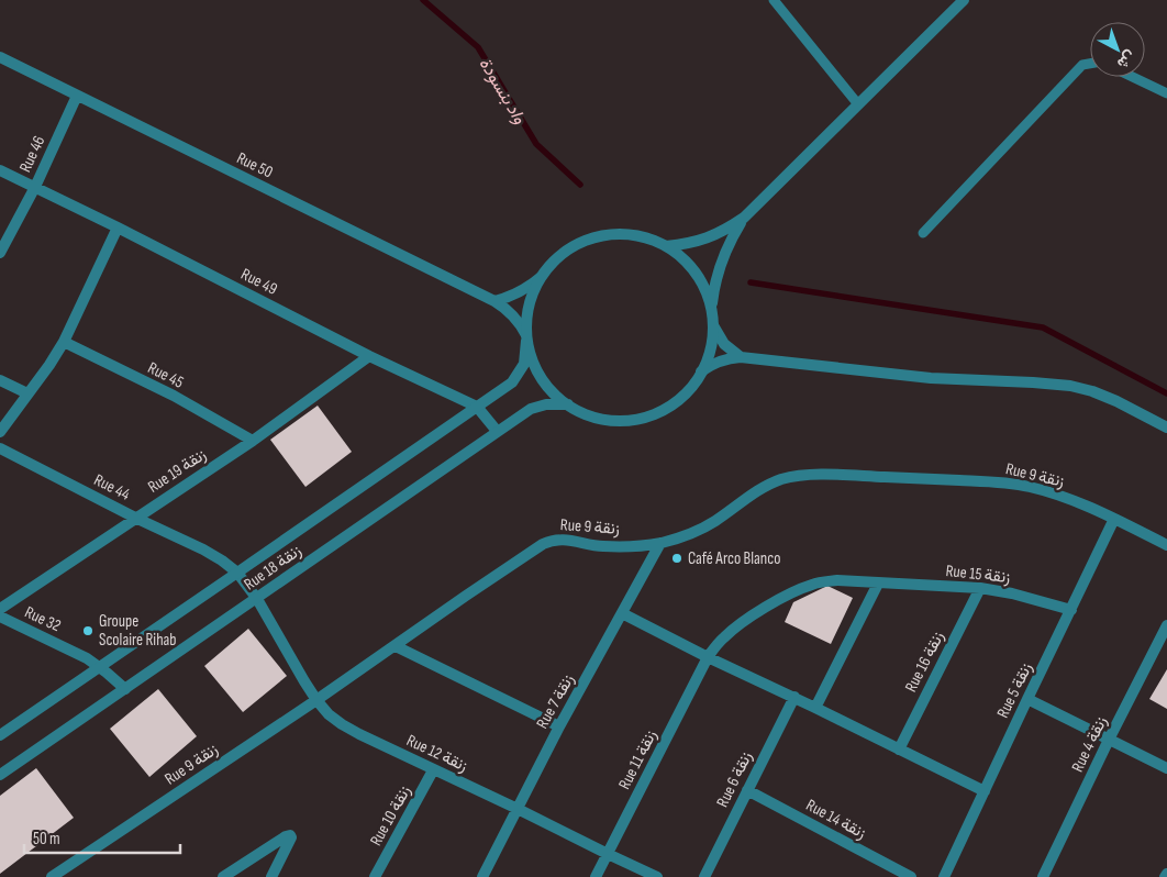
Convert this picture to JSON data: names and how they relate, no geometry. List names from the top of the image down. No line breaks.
{"streets":{"street":["Rue 46","Rue 50","Rue 49","Rue 45","Rue 19 زنقة","Rue 9 زنقة","Rue 44","Rue 18 زنقة","Rue 15 زنقة","Rue 32","Rue 16 زنقة","Rue 5 زنقة","Rue 7 زنقة","Rue 4 زنقة","Rue 12 زنقة","Rue 11 زنقة","Rue 6 زنقة","Rue 10 زنقة","Rue 14 زنقة"]},"crossings":[["Rue 46","Rue 50"],["Rue 46","Rue 49"],["Rue 50","Rue 18 زنقة"],["Rue 49","Rue 19 زنقة"],["Rue 49","Rue 18 زنقة"],["Rue 45","Rue 19 زنقة"],["Rue 19 زنقة","Rue 44"],["Rue 9 زنقة","Rue 5 زنقة"],["Rue 9 زنقة","Rue 7 زنقة"],["Rue 9 زنقة","Rue 12 زنقة"],["Rue 44","Rue 18 زنقة"],["Rue 44","Rue 12 زنقة"],["Rue 18 زنقة","Rue 32"],["Rue 18 زنقة","Rue 12 زنقة"],["Rue 15 زنقة","Rue 16 زنقة"],["Rue 15 زنقة","Rue 5 زنقة"],["Rue 15 زنقة","Rue 11 زنقة"],["Rue 7 زنقة","Rue 12 زنقة"],["Rue 12 زنقة","Rue 11 زنقة"],["Rue 12 زنقة","Rue 10 زنقة"],["Rue 6 زنقة","Rue 14 زنقة"]],"water":["واد بنسودة"],"places":["Café Arco Blanco","Groupe Scolaire Rihab"],"scale_bar":"50 m","north":"bottom right"}
